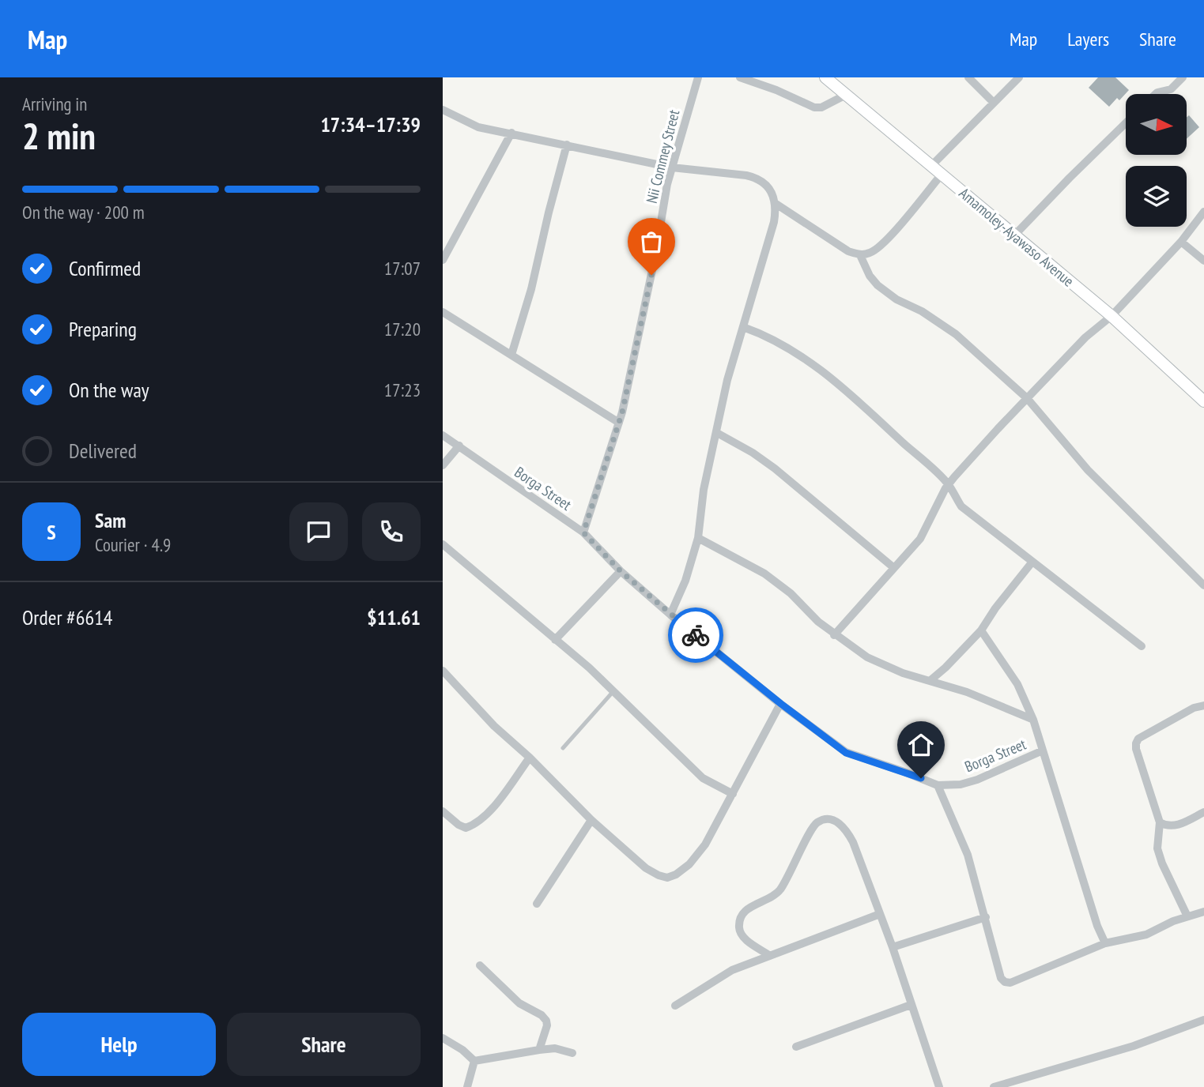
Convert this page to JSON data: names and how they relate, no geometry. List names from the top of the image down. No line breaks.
{"streets":{"street":["Nii Commey Street","Amamoley-Ayawaso Avenue","Borga Street"]},"crossings":[["Nii Commey Street","Borga Street"]],"north":"right","page":{"header":"Map","nav":["Map","Layers","Share"],"heading":["2 min","Arriving in","17:34–17:39"],"panel":["Sam","Courier · 4.9","Order #6614","$11.61"],"bar":"On the way · 200 m","list":[["Confirmed","17:07"],["Preparing","17:20"],["On the way","17:23"],"Delivered"],"round":"S","buttons":["Help","Share"]}}
